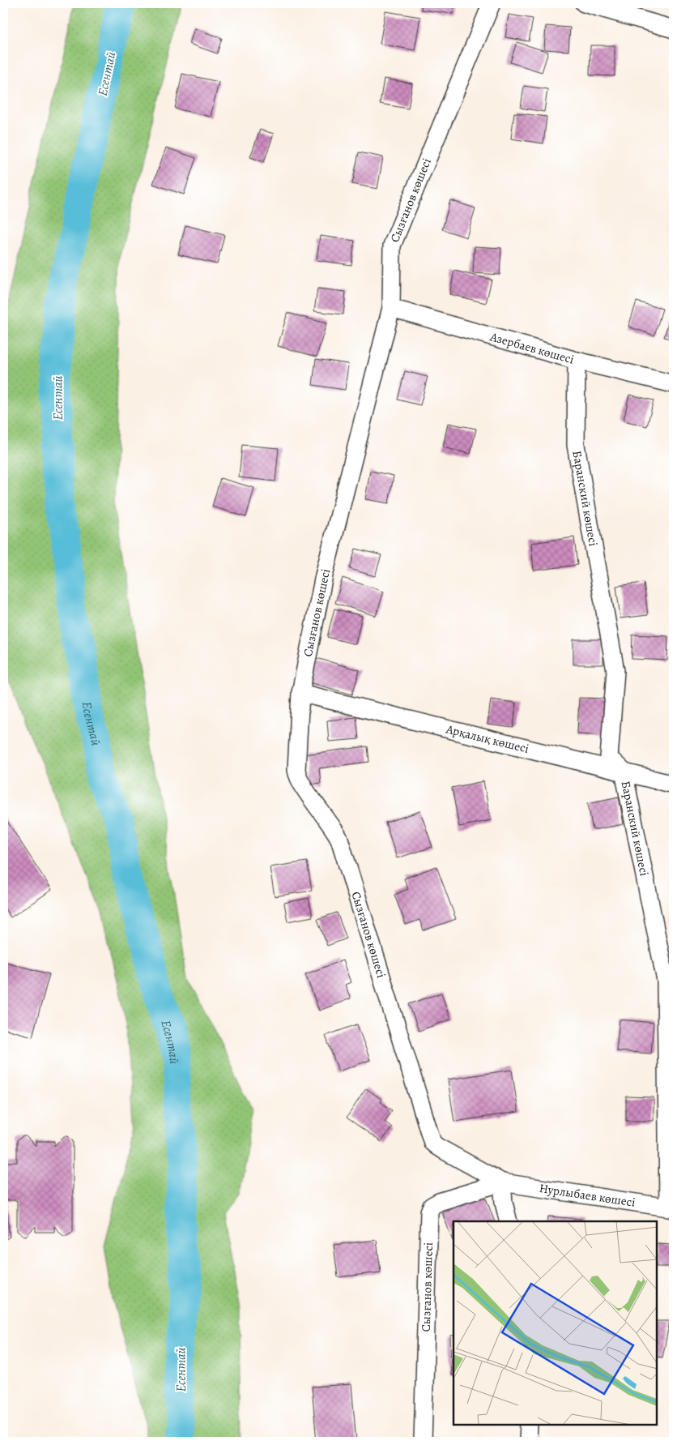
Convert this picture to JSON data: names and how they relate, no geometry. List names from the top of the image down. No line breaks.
{"streets":{"street":["Сызғанов көшесі","Азербаев көшесі","Баранский көшесі","Арқалық көшесі","Нурлыбаев көшесі"]},"crossings":[["Сызғанов көшесі","Азербаев көшесі"],["Сызғанов көшесі","Арқалық көшесі"],["Сызғанов көшесі","Нурлыбаев көшесі"],["Азербаев көшесі","Баранский көшесі"],["Баранский көшесі","Арқалық көшесі"],["Баранский көшесі","Нурлыбаев көшесі"]],"water":["Есентай"]}
